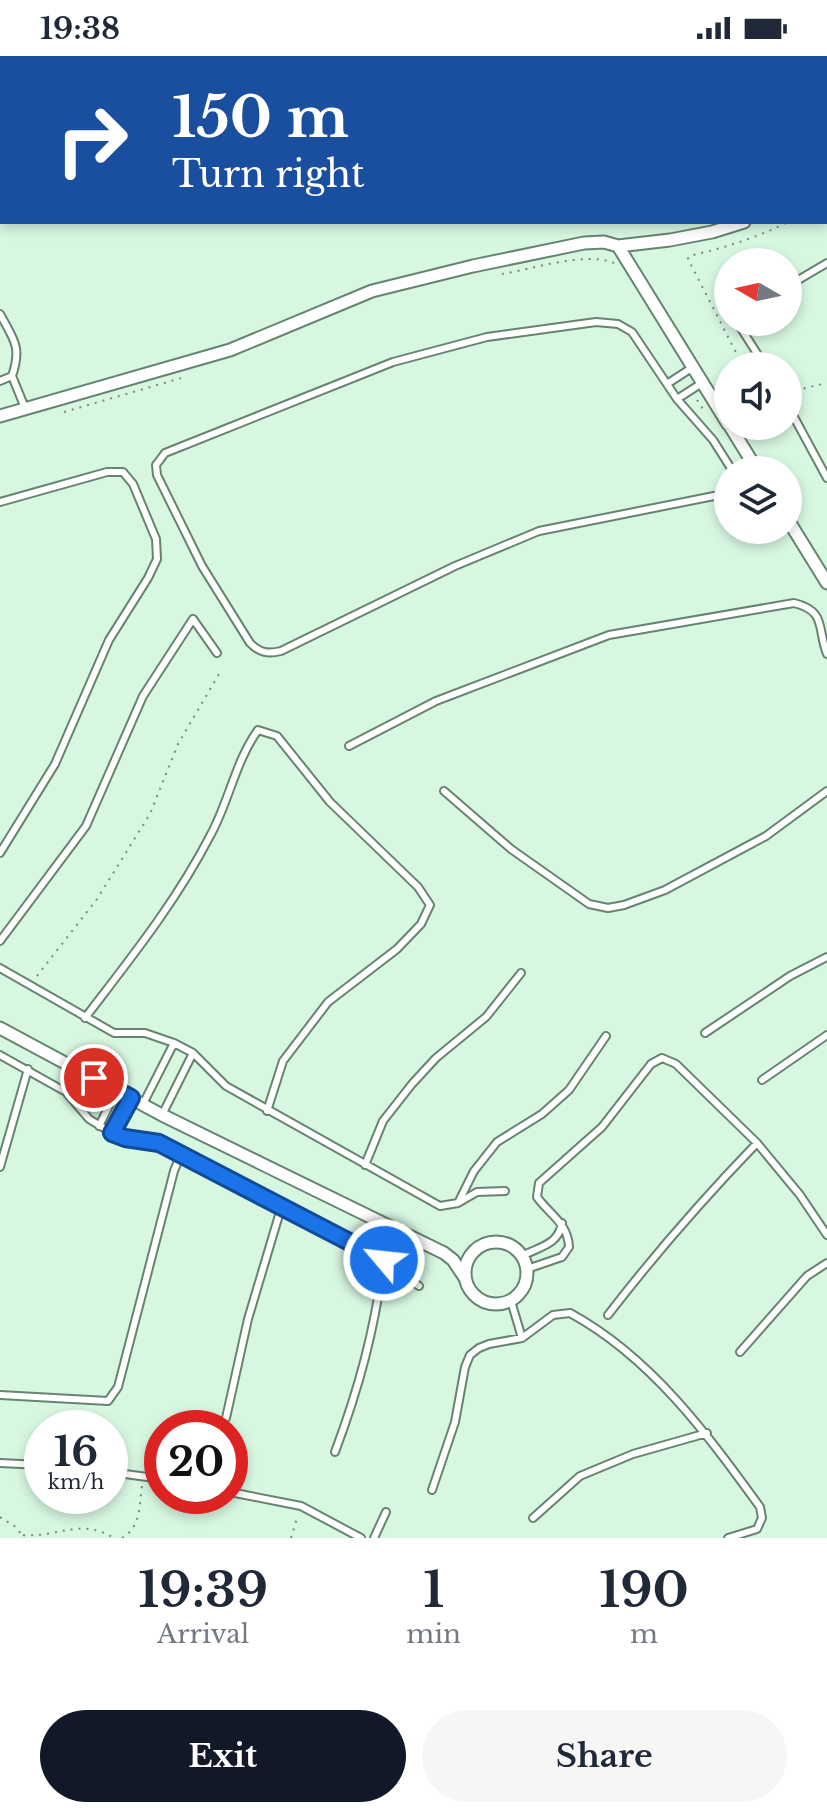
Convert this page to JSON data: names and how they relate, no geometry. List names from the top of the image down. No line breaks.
{"north":"left","page":{"status":"19:38","turn":["150 m","Turn right"],"speed":"16 km/h","limit":"20","eta":["19:39","Arrival","1","min","190","m"],"buttons":["Exit","Share"]}}
